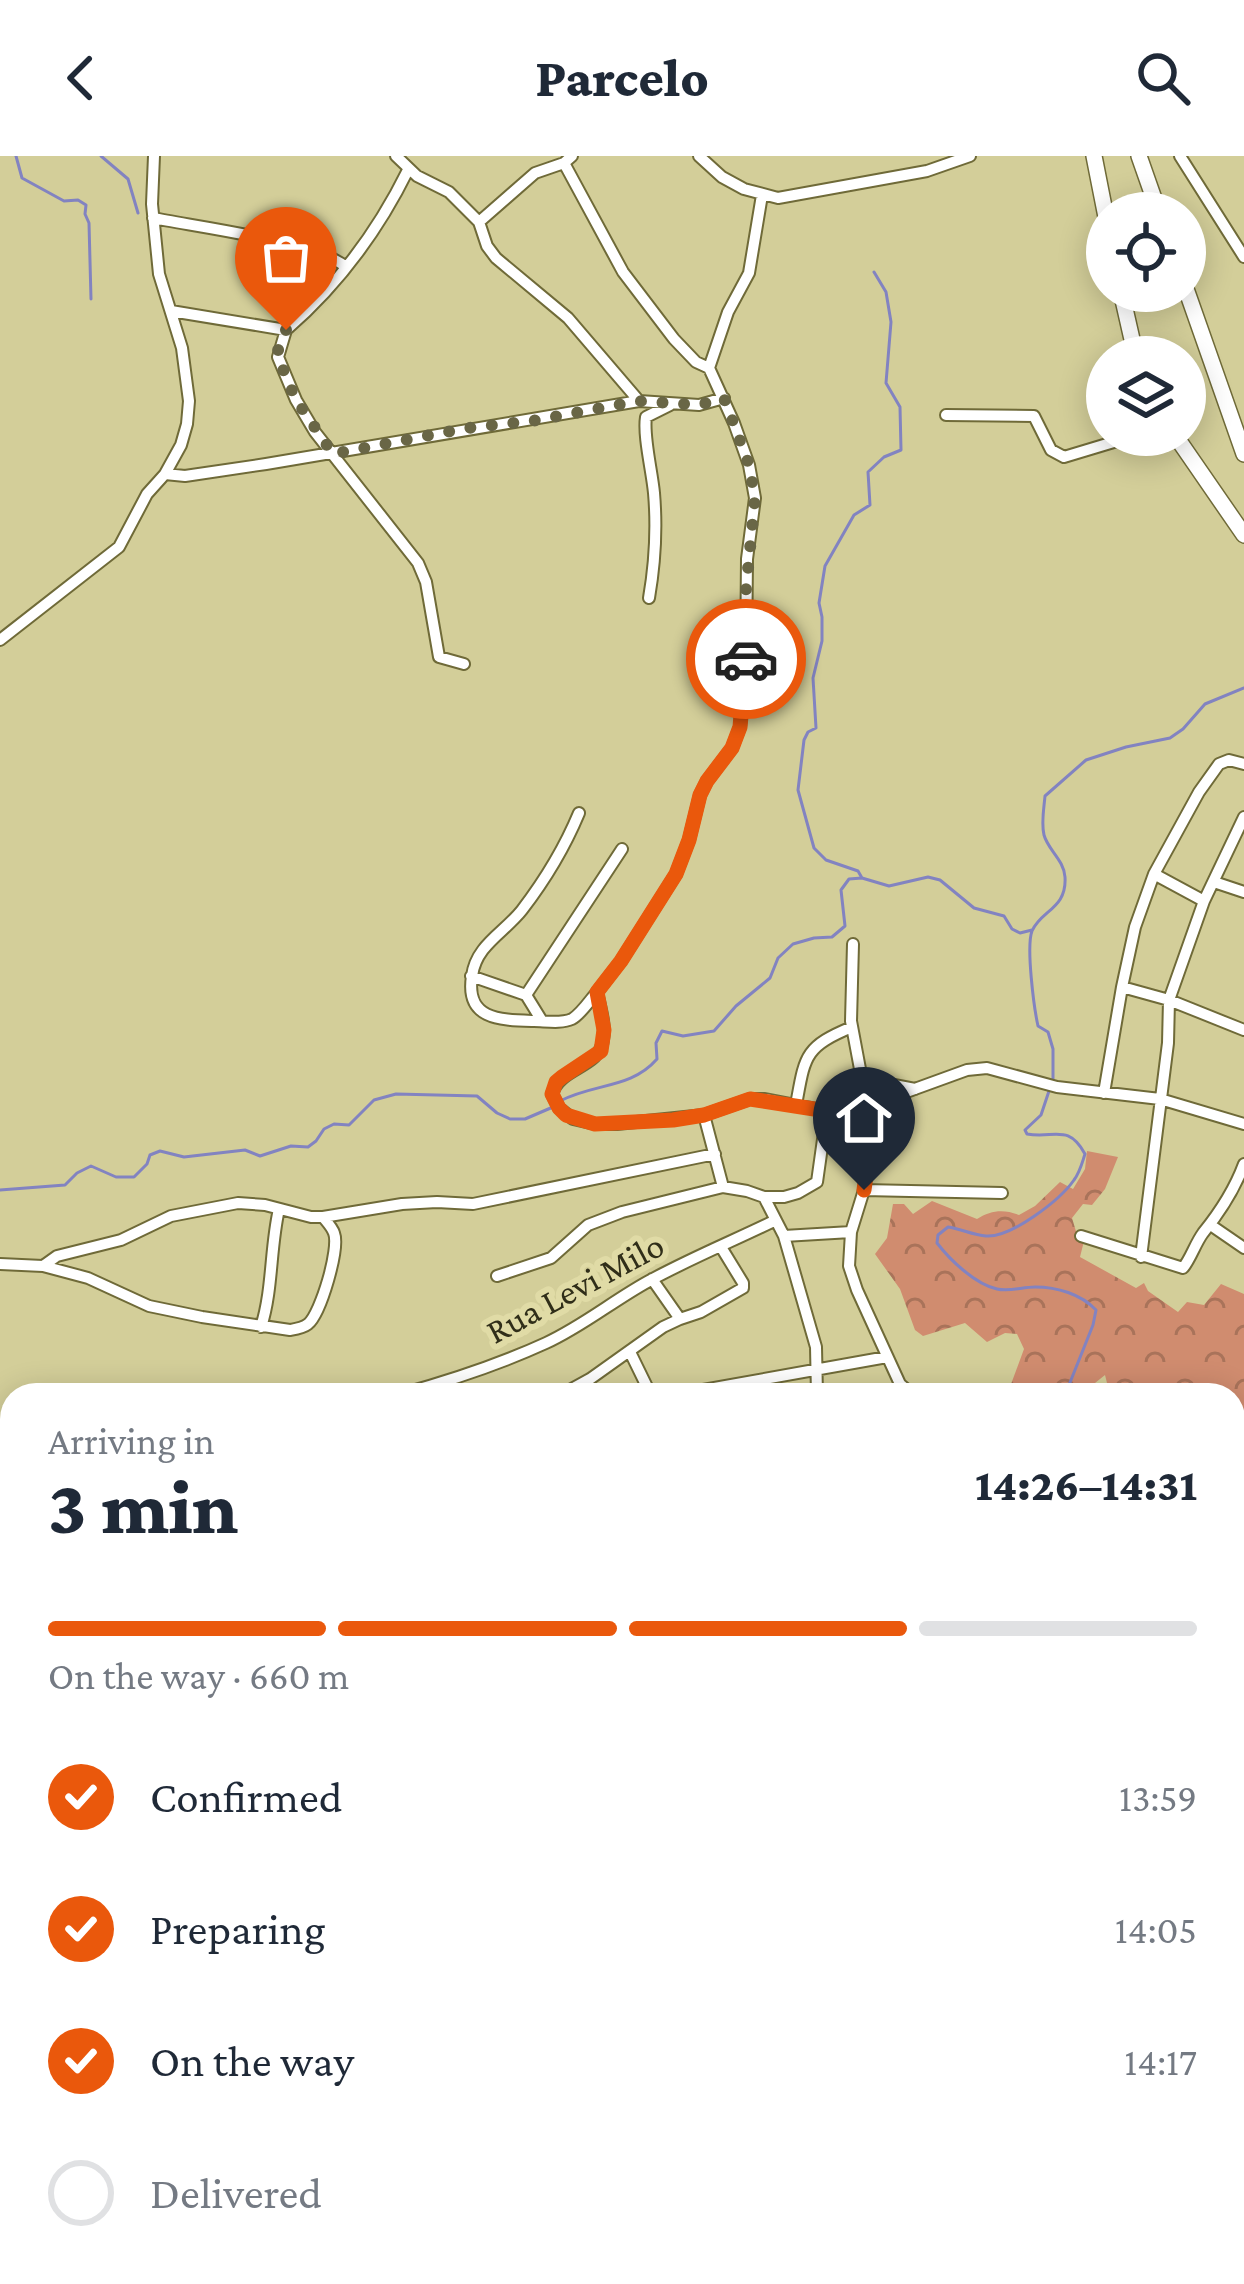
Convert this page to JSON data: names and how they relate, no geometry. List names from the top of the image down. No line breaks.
{"streets":{"street":["Rua Levi Milo"]},"page":{"header":"Parcelo","heading":["3 min","Arriving in","14:26–14:31"],"bar":"On the way · 660 m","list":[["Confirmed","13:59"],["Preparing","14:05"],["On the way","14:17"],"Delivered"]}}
